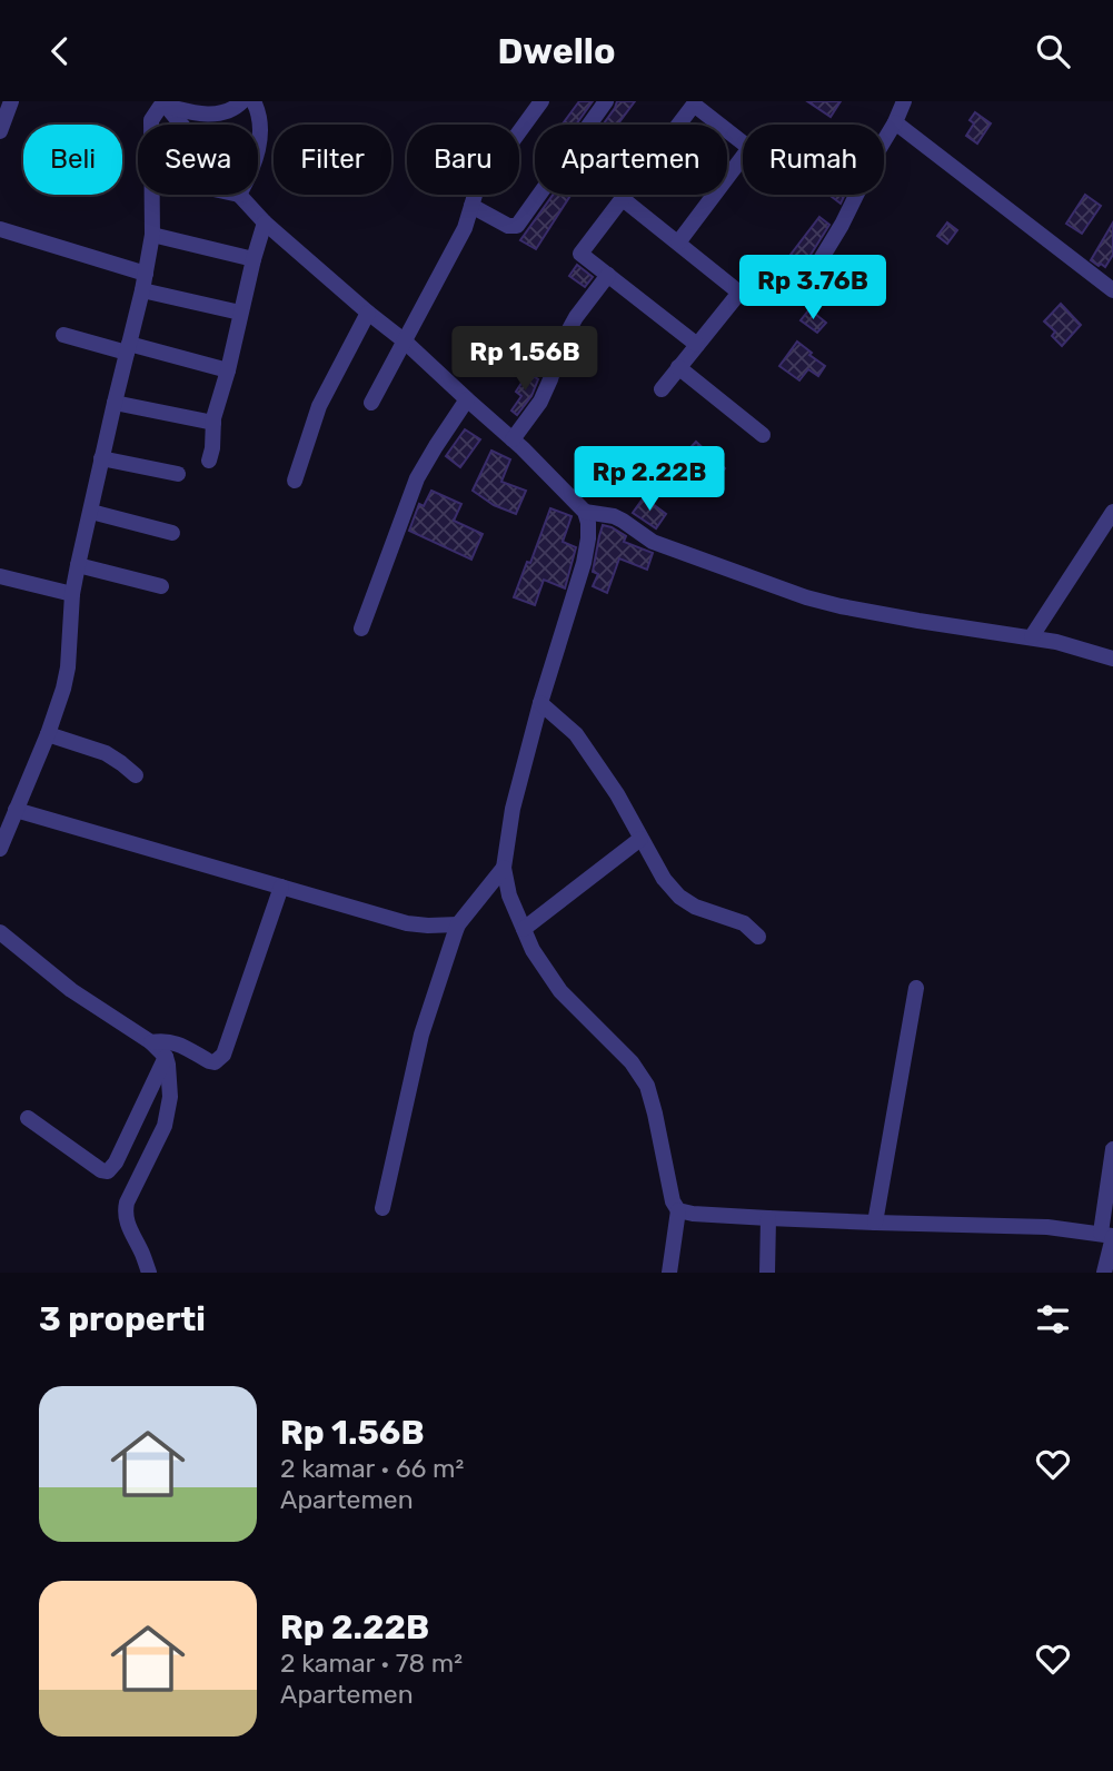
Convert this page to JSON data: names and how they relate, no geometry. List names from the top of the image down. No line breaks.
{"page":{"header":"Dwello","chip":["Beli","Sewa","Filter","Baru","Apartemen","Rumah"],"price":["Rp 3.76B","Rp 1.56B","Rp 2.22B"],"heading":"3 properti","list":[{"name":"Rp 1.56B","note":"2 kamar · 66 m² · Apartemen"},{"name":"Rp 2.22B","note":"2 kamar · 78 m² · Apartemen"}]}}
